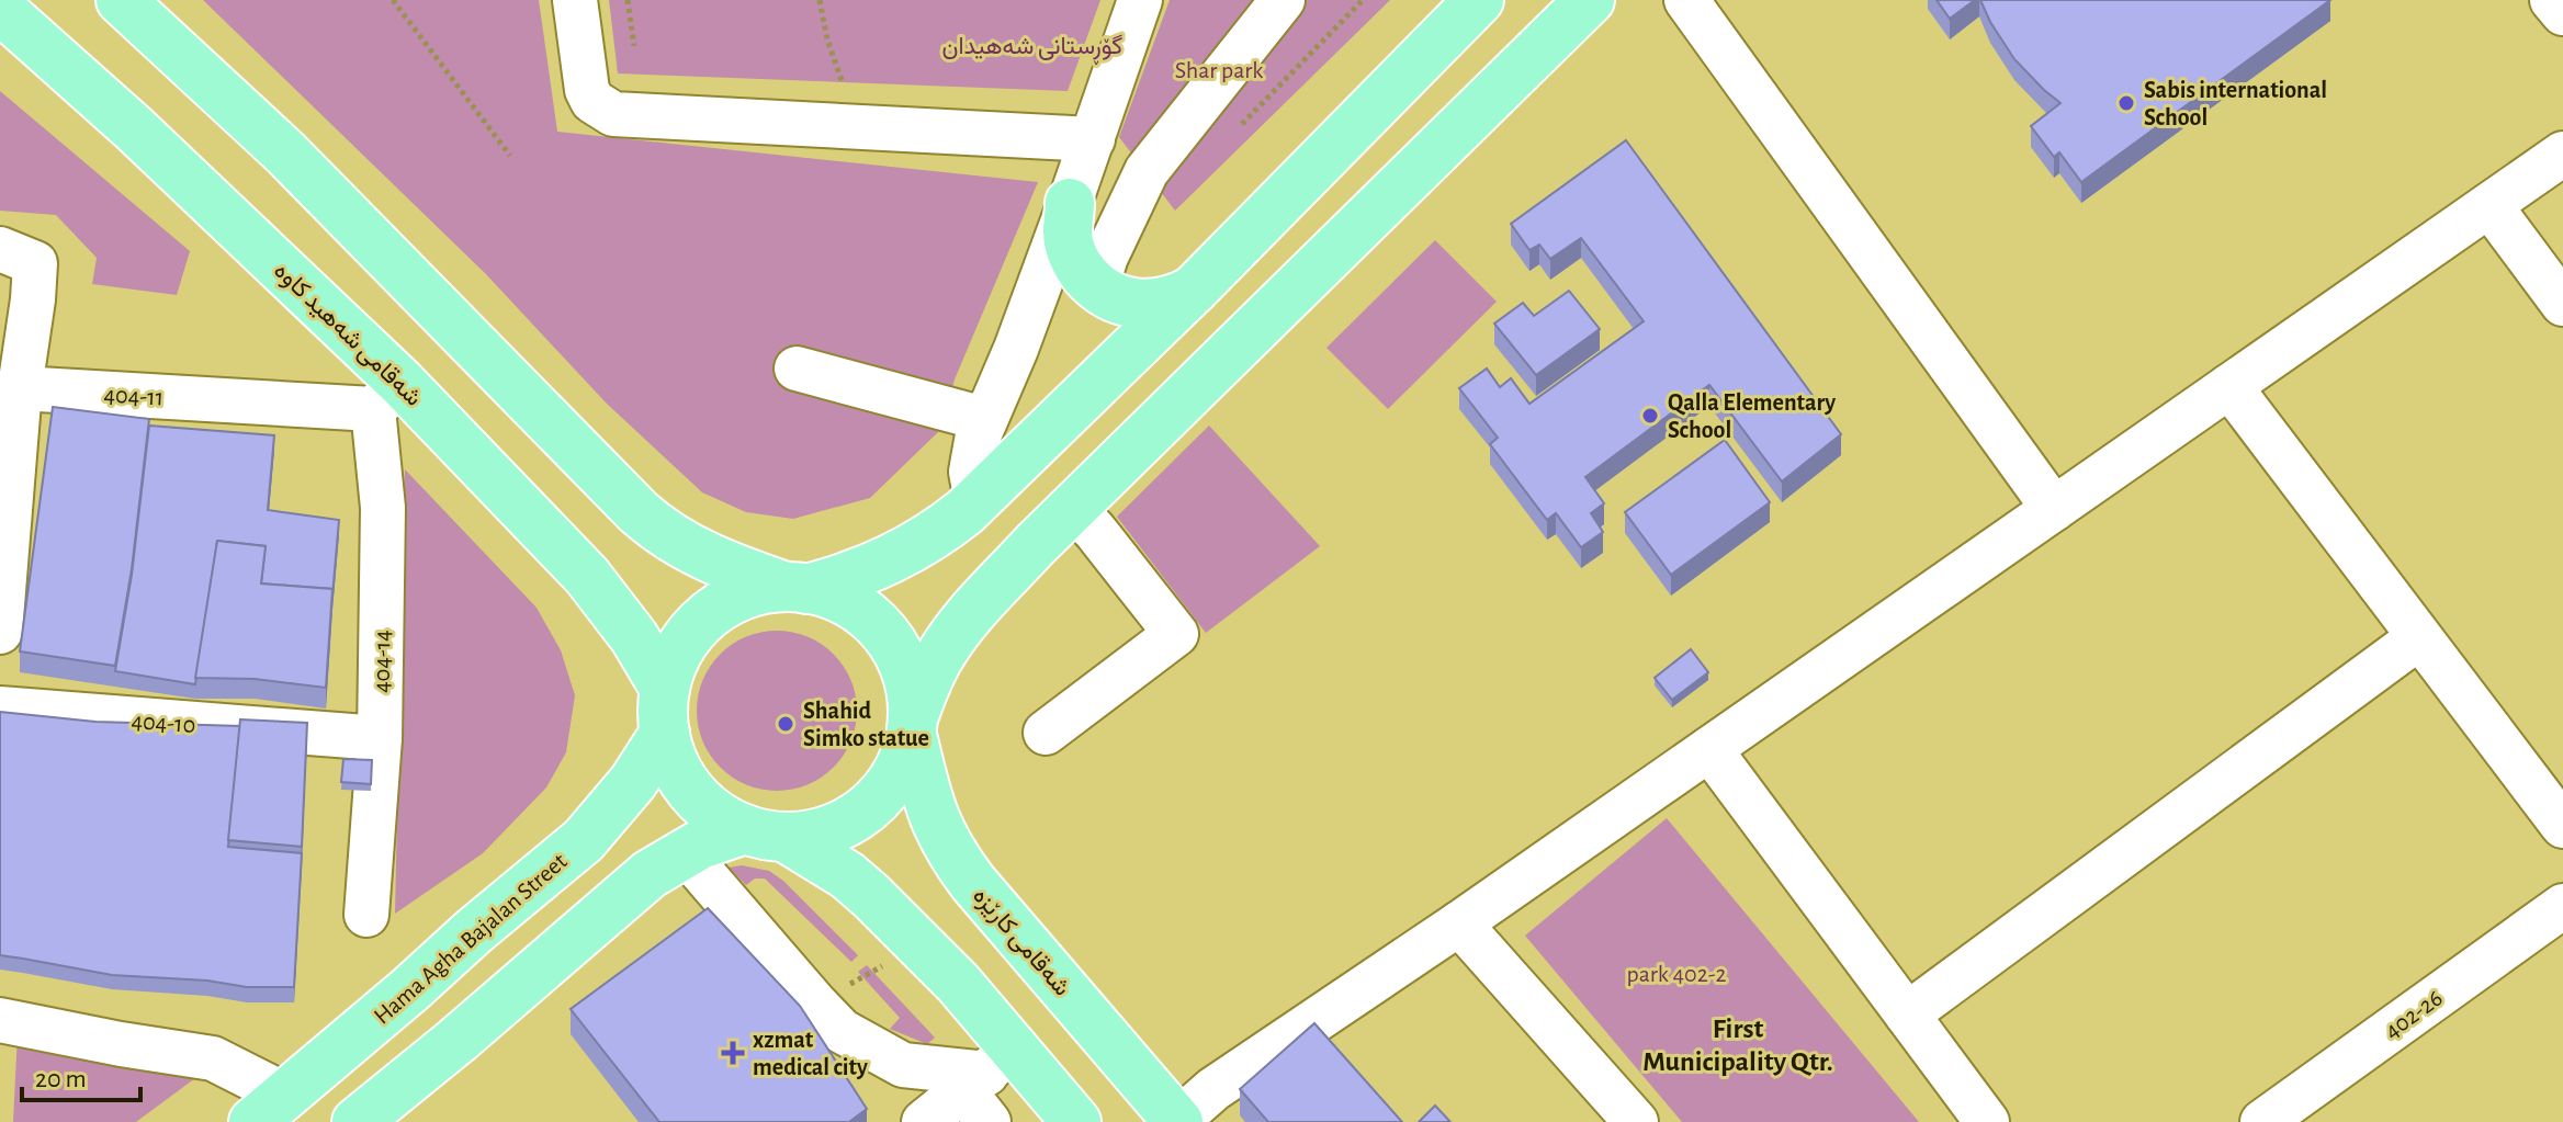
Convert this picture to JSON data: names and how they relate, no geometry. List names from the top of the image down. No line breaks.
{"streets":{"main road":["شەقامی شەهید کاوە","Hama Agha Bajalan Street","شەقامی کارێزە"],"street":["404-11","404-14","404-10","402-26"]},"crossings":[["شەقامی شەهید کاوە","404-11"],["شەقامی شەهید کاوە","404-14"],["شەقامی شەهید کاوە","Hama Agha Bajalan Street"],["شەقامی شەهید کاوە","شەقامی کارێزە"],["404-11","404-14"],["404-14","404-10"],["Hama Agha Bajalan Street","شەقامی کارێزە"]],"districts":["First Municipality Qtr."],"parks":["گۆڕستانی شەهیدان","Shar park","park 402-2"],"places":{"other":["Sabis international School","Qalla Elementary School","Shahid Simko statue"],"health":["xzmat medical city"]},"scale_bar":"20 m"}
